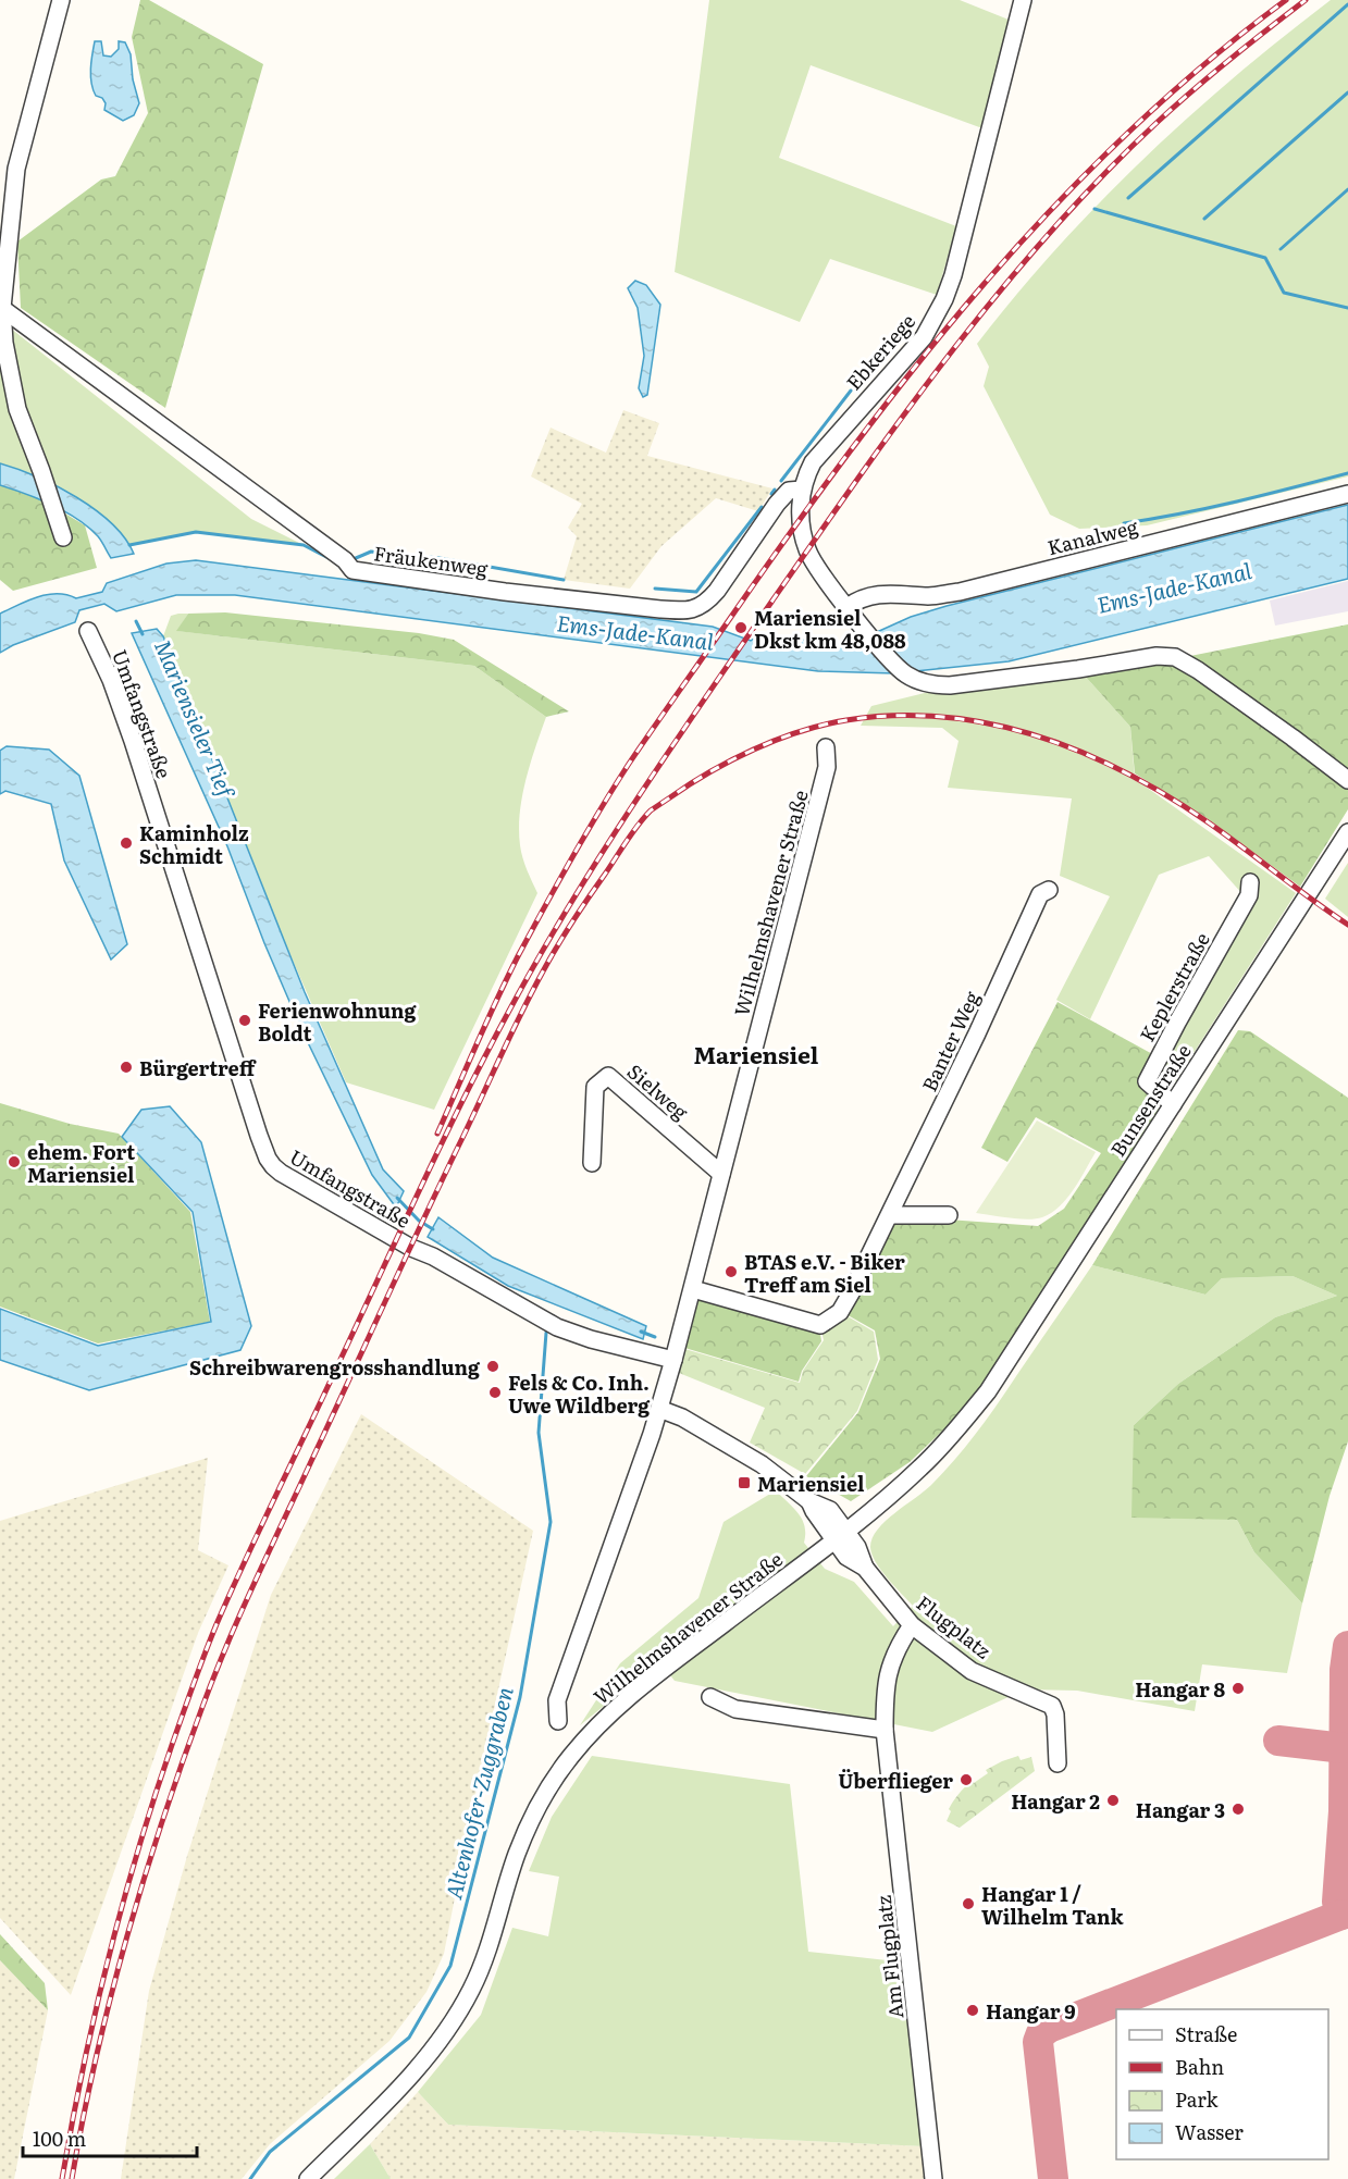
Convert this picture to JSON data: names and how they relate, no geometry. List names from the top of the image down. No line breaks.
{"streets":{"street":["Ebkeriege","Kanalweg","Fräukenweg","Umfangstraße","Wilhelmshavener Straße","Keplerstraße","Banter Weg","Sielweg","Bunsenstraße","Flugplatz","Am Flugplatz"]},"crossings":[["Ebkeriege","Kanalweg"],["Ebkeriege","Fräukenweg"],["Umfangstraße","Wilhelmshavener Straße"],["Wilhelmshavener Straße","Banter Weg"],["Wilhelmshavener Straße","Sielweg"],["Wilhelmshavener Straße","Bunsenstraße"],["Wilhelmshavener Straße","Flugplatz"],["Keplerstraße","Bunsenstraße"],["Flugplatz","Am Flugplatz"]],"districts":["Mariensiel"],"water":["Ems-Jade-Kanal","Mariensieler Tief","Altenhofer-Zuggraben"],"places":{"other":["Mariensiel Dkst km 48,088","Kaminholz Schmidt","Ferienwohnung Boldt","Bürgertreff","ehem. Fort Mariensiel","BTAS e.V. - Biker Treff am Siel","Schreibwarengrosshandlung","Fels & Co. Inh. Uwe Wildberg","Hangar 8","Überflieger","Hangar 2","Hangar 3","Hangar 1 / Wilhelm Tank","Hangar 9"],"transit":["Mariensiel"]},"legend":["Straße","Bahn","Park","Wasser"],"scale_bar":"100 m"}
